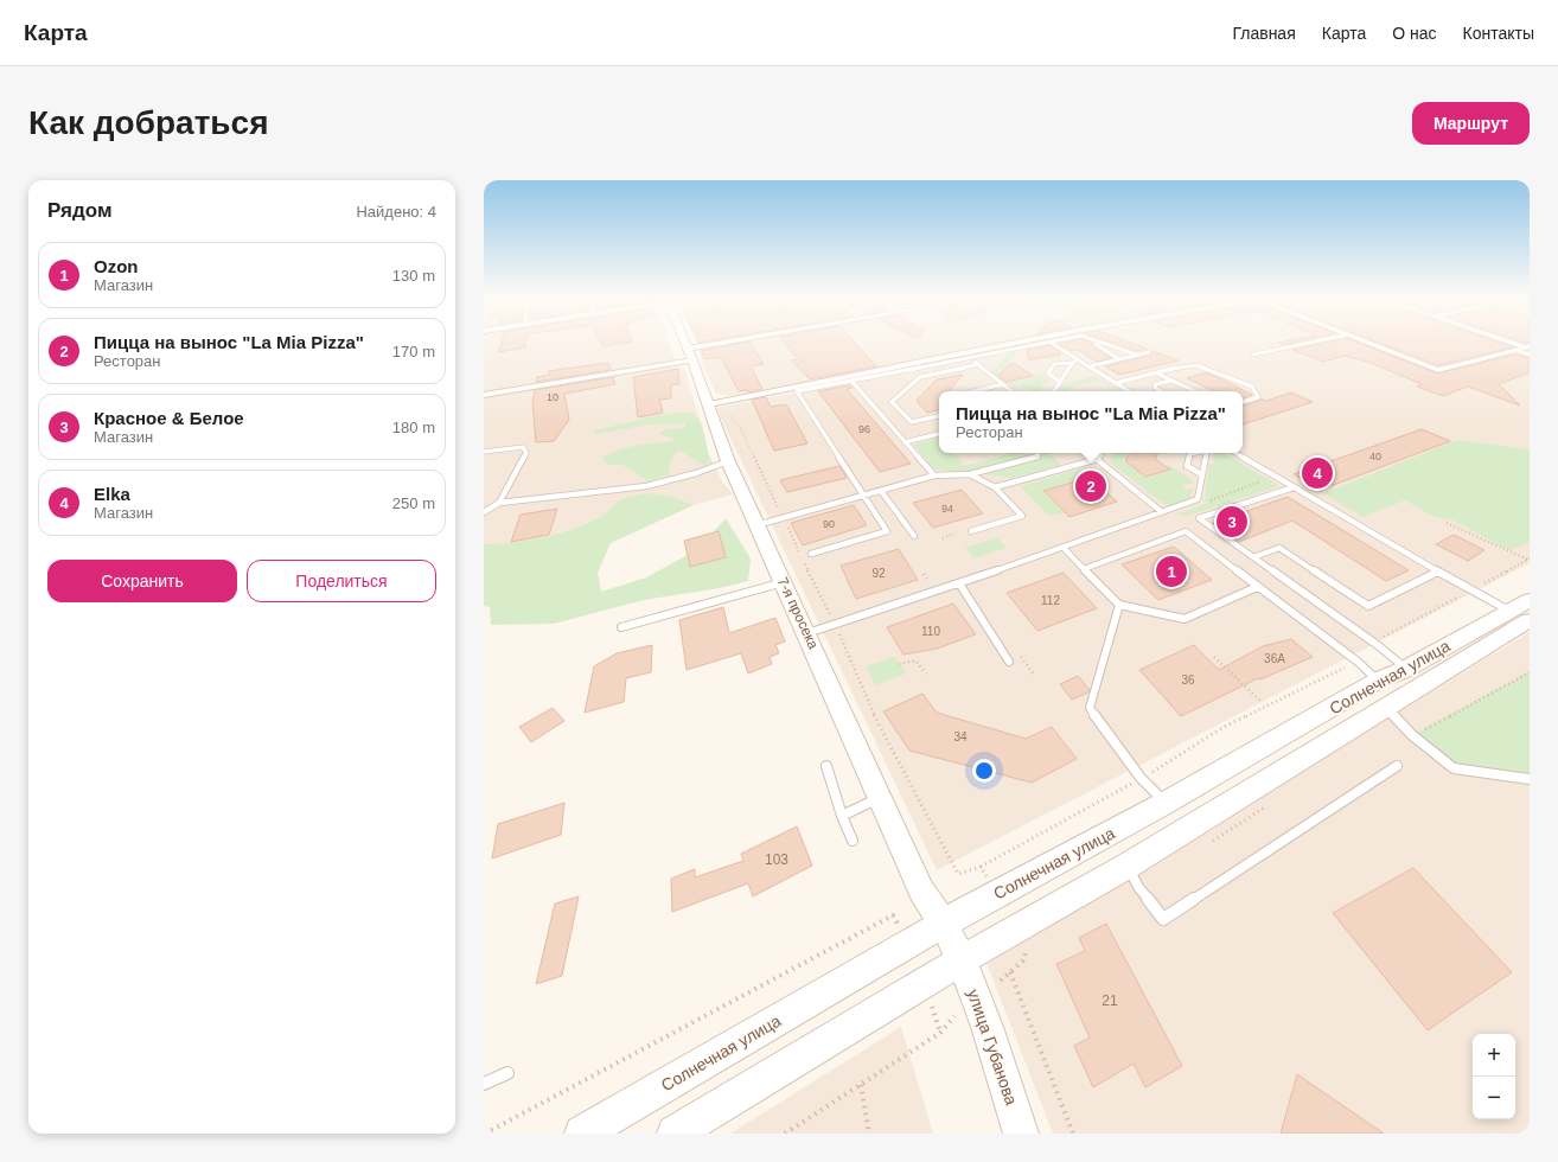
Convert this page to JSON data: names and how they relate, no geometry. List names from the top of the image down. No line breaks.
{"streets":{"main road":["7-я просека","Солнечная улица","улица Губанова"]},"crossings":[["7-я просека","Солнечная улица"],["7-я просека","улица Губанова"],["Солнечная улица","улица Губанова"]],"house_numbers":["10","96","40","94","90","92","112","110","36А","36","34","103","21"],"page":{"header":"Карта","nav":["Главная","Карта","О нас","Контакты"],"buttons":["Маршрут",["Сохранить","Поделиться"]],"title":"Как добраться","heading":["Рядом","Найдено: 4"],"list":[{"mark":"1","name":"Ozon","note":"Магазин","value":"130 m"},{"mark":"2","name":"Пицца на вынос \"La Mia Pizza\"","note":"Ресторан","value":"170 m"},{"mark":"3","name":"Красное & Белое","note":"Магазин","value":"180 m"},{"mark":"4","name":"Elka","note":"Магазин","value":"250 m"}],"popup":["Пицца на вынос \"La Mia Pizza\"","Ресторан"],"pins":["4","2","3","1"],"map_buttons":["+","−"]}}
